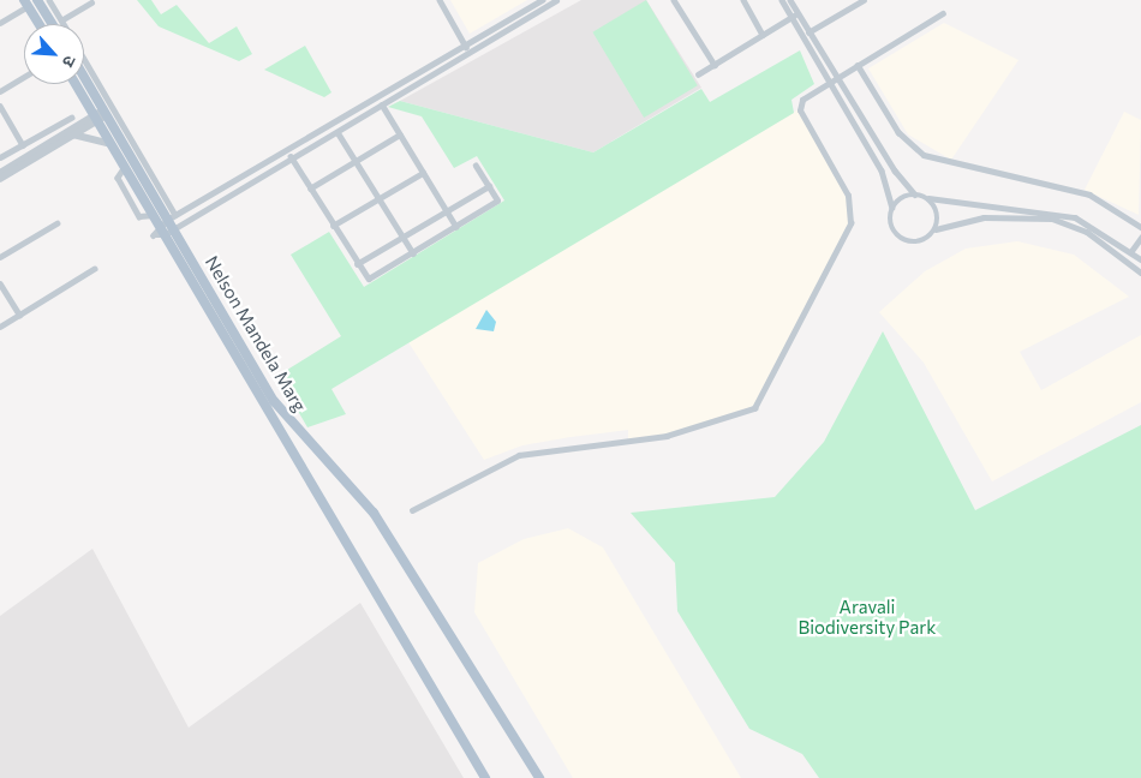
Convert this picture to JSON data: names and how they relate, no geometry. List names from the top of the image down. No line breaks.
{"streets":{"main road":["Nelson Mandela Marg"]},"parks":["Aravali Biodiversity Park"],"north":"bottom right"}
